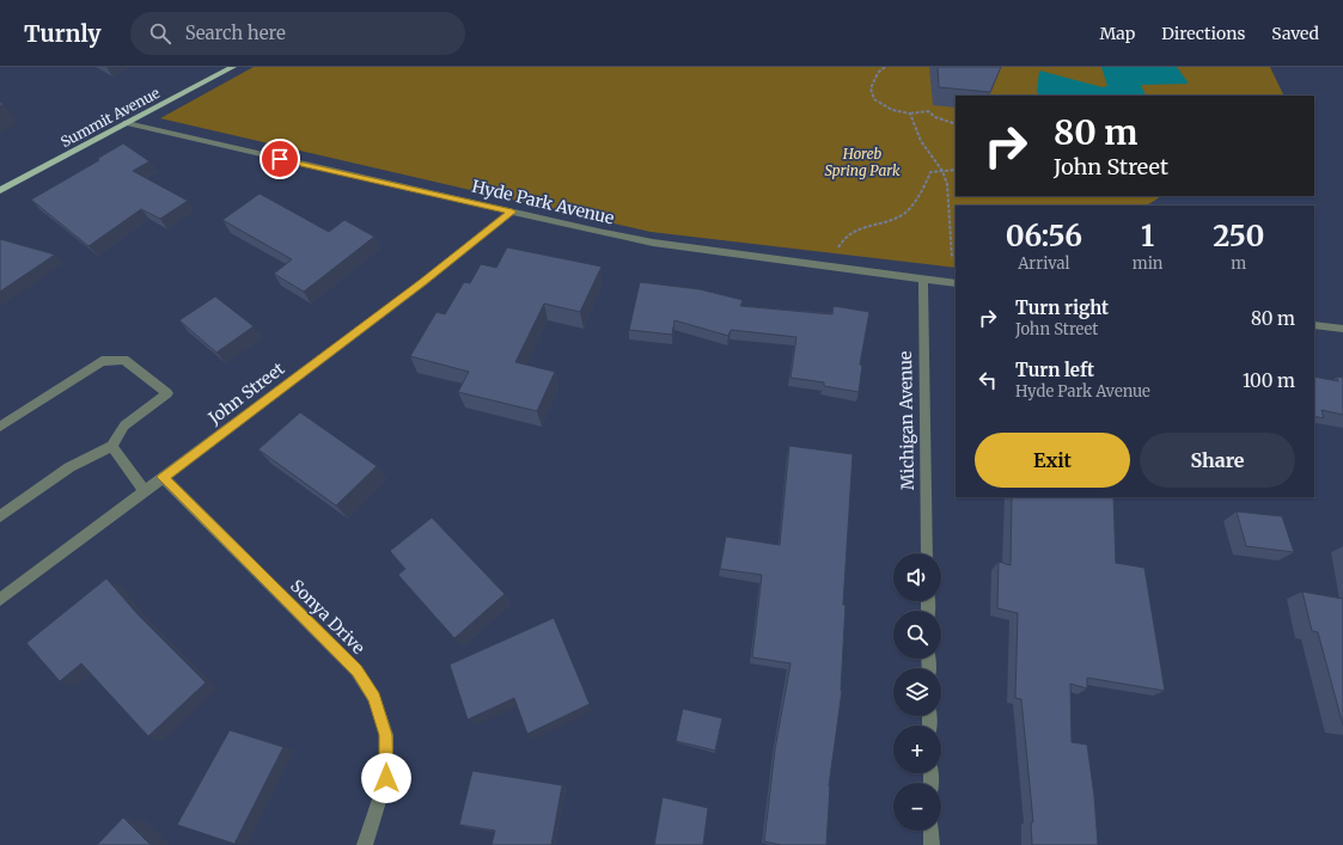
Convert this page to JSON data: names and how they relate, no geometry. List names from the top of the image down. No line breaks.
{"streets":{"main road":["Summit Avenue"],"street":["Hyde Park Avenue","John Street","Michigan Avenue","Sonya Drive"]},"crossings":[["Summit Avenue","Hyde Park Avenue"],["Hyde Park Avenue","John Street"],["Hyde Park Avenue","Michigan Avenue"],["John Street","Sonya Drive"]],"parks":["Horeb Spring Park"],"page":{"header":"Turnly","search":"Search here","nav":["Map","Directions","Saved"],"turn":["80 m","John Street"],"eta":["06:56","Arrival","1","min","250","m"],"list":[{"name":"Turn right","note":"John Street","value":"80 m"},{"name":"Turn left","note":"Hyde Park Avenue","value":"100 m"}],"buttons":["Exit","Share"],"map_buttons":["+","−"]}}
